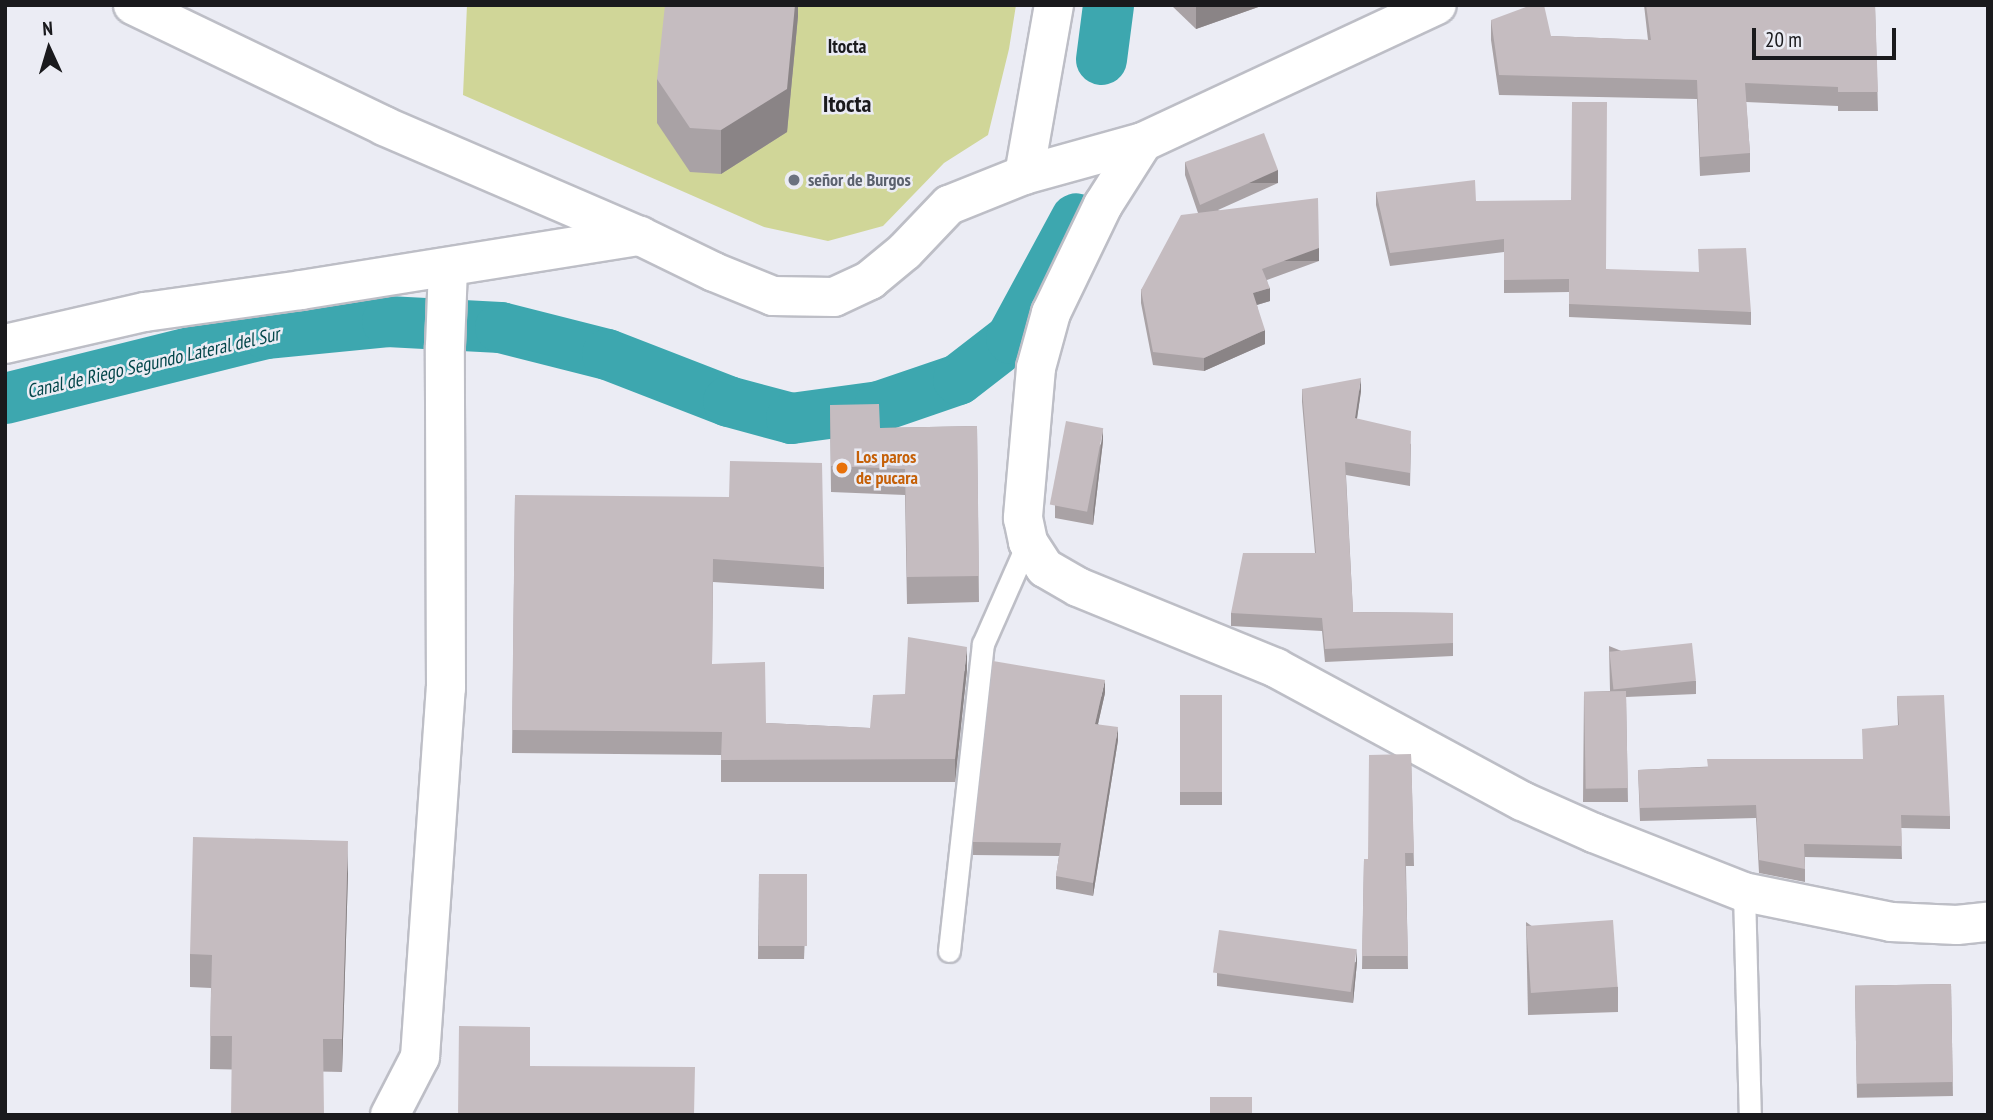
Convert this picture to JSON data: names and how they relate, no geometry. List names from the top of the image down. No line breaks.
{"districts":["Itocta","Itocta"],"water":["Canal de Riego Segundo Lateral del Sur"],"places":["señor de Burgos","Los paros de pucara"],"scale_bar":"20 m","north":"top"}
